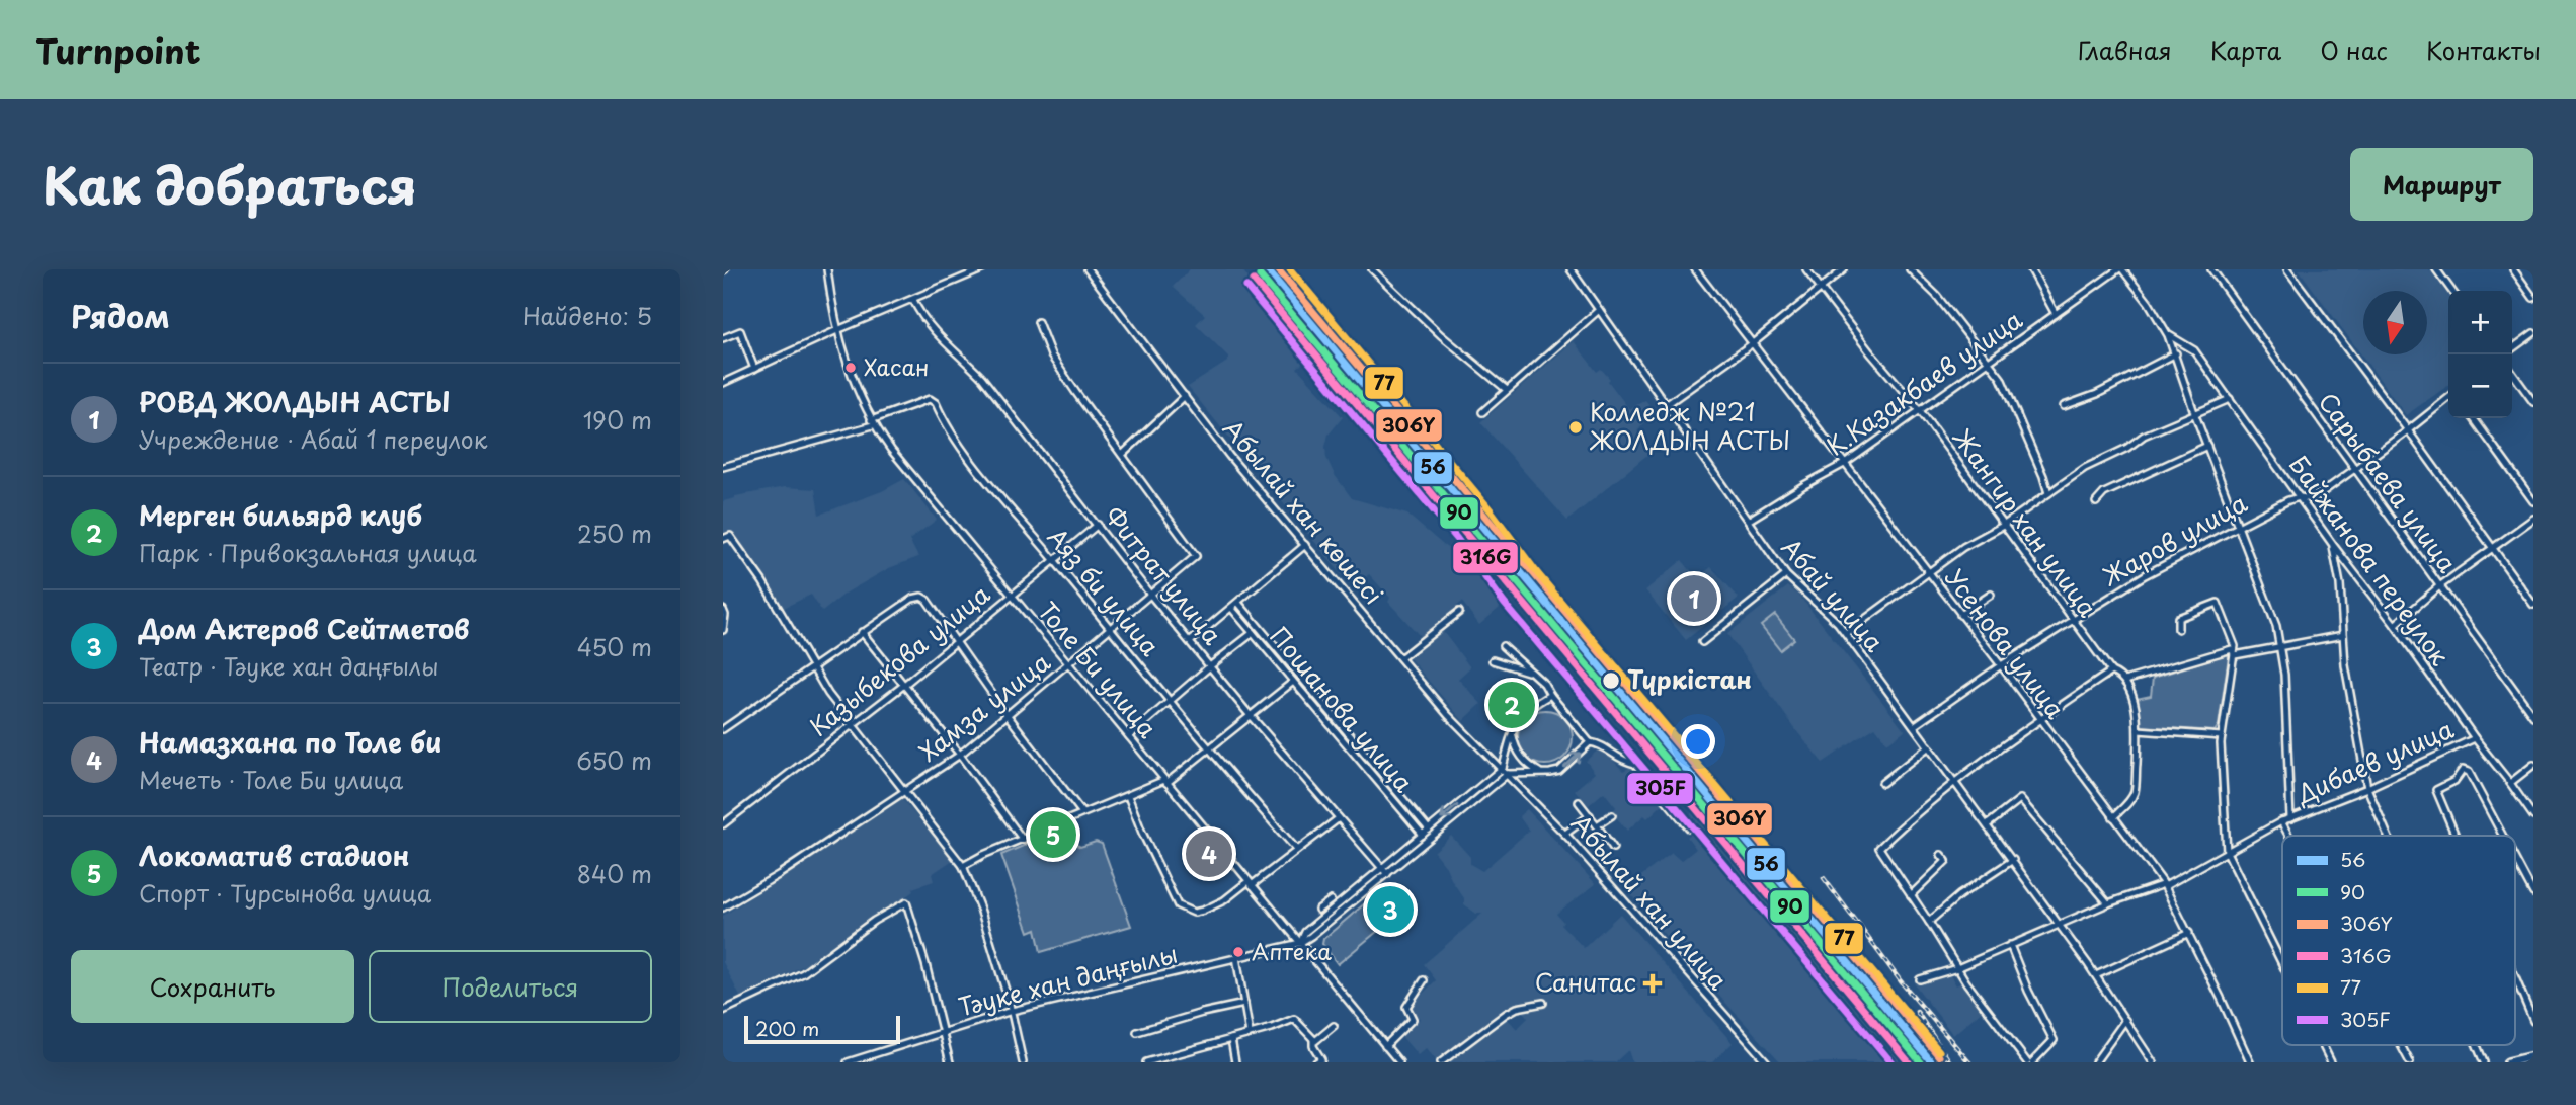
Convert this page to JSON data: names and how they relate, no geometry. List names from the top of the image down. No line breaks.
{"streets":{"street":["К.Казакбаев улица","Сарыбаева улица","Абылай хан көшесі","Жангир хан улица","Жаров улица","Байжанова переулок","Фитрат улица","Аяз би улица","Абай улица","Усенова улица","Казыбекова улица","Толе Би улица","Хамза улица","Пошанова улица","Дибаев улица","Абылай хан улица","Тәуке хан даңғылы"]},"crossings":[["К.Казакбаев улица","Жангир хан улица"],["К.Казакбаев улица","Абай улица"],["К.Казакбаев улица","Усенова улица"],["Сарыбаева улица","Жаров улица"],["Абылай хан көшесі","Абылай хан улица"],["Жангир хан улица","Жаров улица"],["Жаров улица","Байжанова переулок"],["Жаров улица","Абай улица"],["Жаров улица","Усенова улица"],["Байжанова переулок","Дибаев улица"],["Фитрат улица","Казыбекова улица"],["Фитрат улица","Хамза улица"],["Фитрат улица","Тәуке хан даңғылы"],["Аяз би улица","Казыбекова улица"],["Аяз би улица","Толе Би улица"],["Аяз би улица","Хамза улица"],["Абай улица","Дибаев улица"],["Усенова улица","Дибаев улица"],["Казыбекова улица","Толе Би улица"],["Толе Би улица","Хамза улица"],["Толе Би улица","Тәуке хан даңғылы"],["Абылай хан улица","Тәуке хан даңғылы"]],"places":{"other":["Хасан","Колледж №21 ЖОЛДЫН АСТЫ","Түркістан","Аптека"],"health":["Санитас"]},"lines":["transit line 56","transit line 306Y","transit line 77","transit line 90","transit line 316G","transit line 305F"],"legend":["56","90","306Y","316G","77","305F"],"scale_bar":"200 m","north":"bottom","page":{"header":"Turnpoint","nav":["Главная","Карта","О нас","Контакты"],"title":"Как добраться","buttons":["Маршрут",["Сохранить","Поделиться"]],"heading":["Рядом","Найдено: 5"],"map_buttons":["+","−"],"list":[{"mark":"1","name":"РОВД ЖОЛДЫН АСТЫ","note":"Учреждение · Абай 1 переулок","value":"190 m"},{"mark":"2","name":"Мерген бильярд клуб","note":"Парк · Привокзальная улица","value":"250 m"},{"mark":"3","name":"Дом Актеров Сейтметов","note":"Театр · Тәуке хан даңғылы","value":"450 m"},{"mark":"4","name":"Намазхана по Толе би","note":"Мечеть · Толе Би улица","value":"650 m"},{"mark":"5","name":"Локоматив стадион","note":"Спорт · Турсынова улица","value":"840 m"}],"pins":["1","2","5","4","3"],"scale":"200 m"}}
